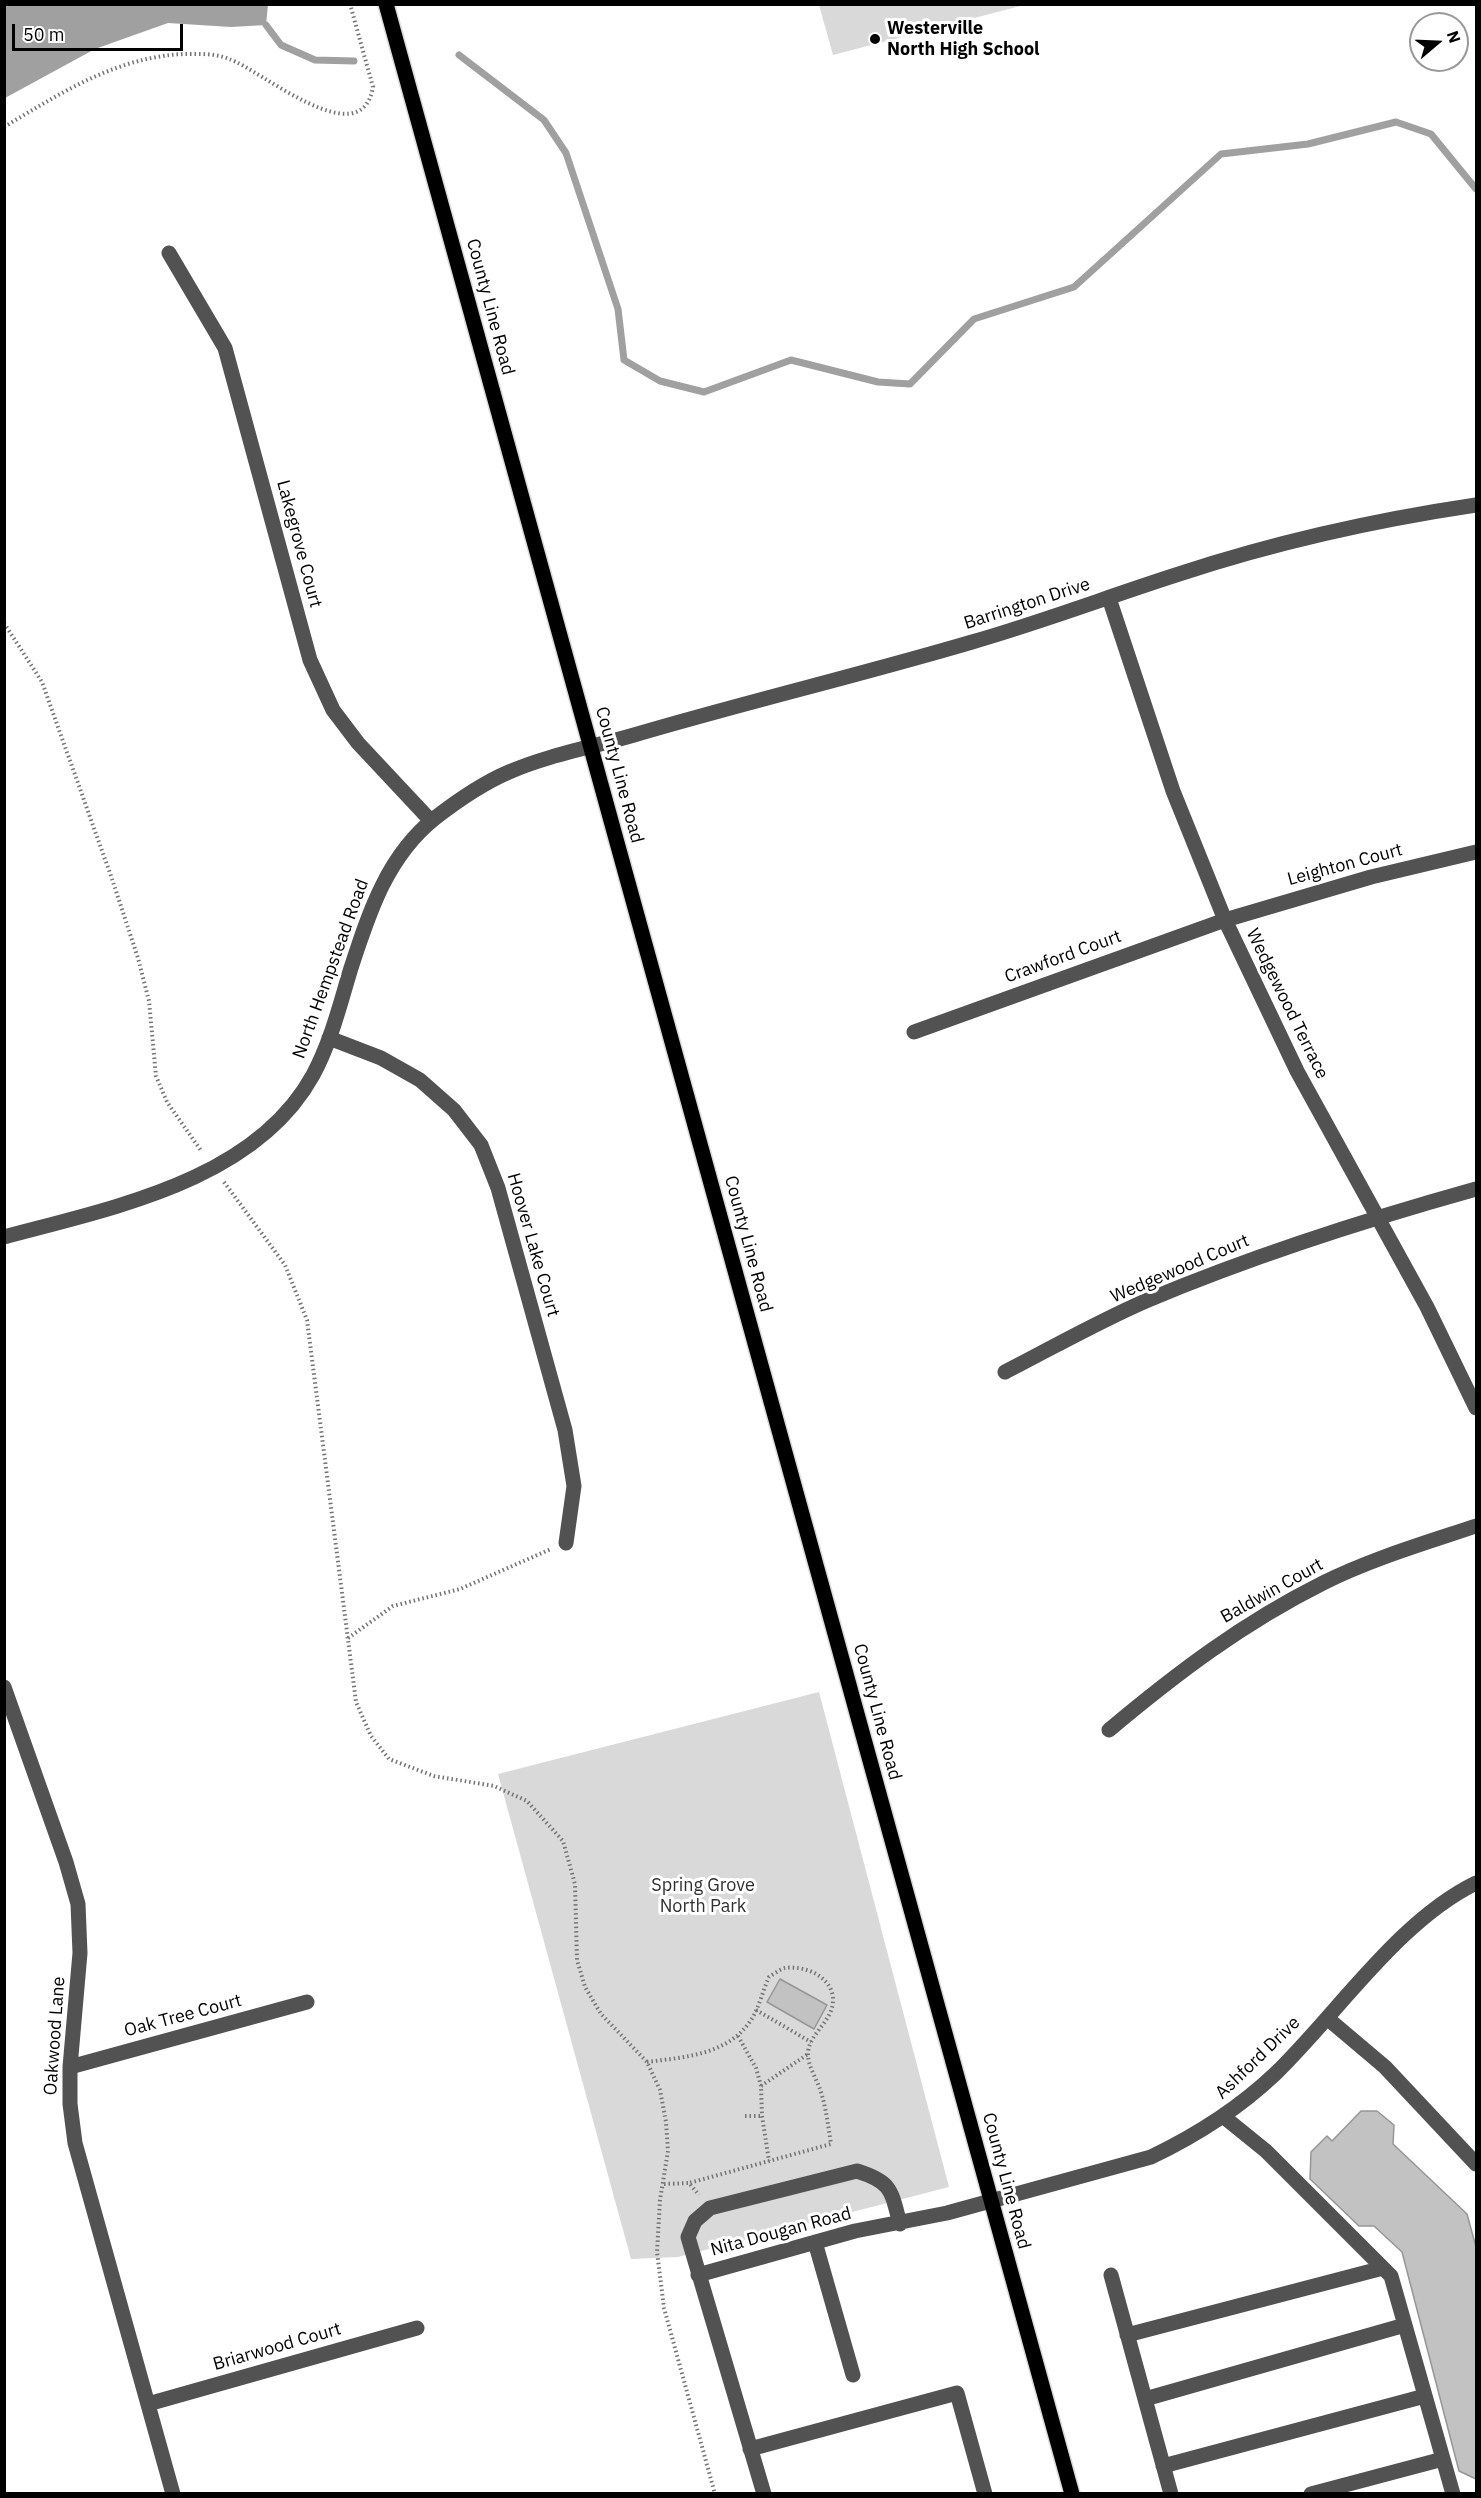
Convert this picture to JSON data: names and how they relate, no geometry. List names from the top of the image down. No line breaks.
{"streets":{"main road":["County Line Road"],"street":["Lakegrove Court","Barrington Drive","Leighton Court","Crawford Court","North Hempstead Road","Wedgewood Terrace","Hoover Lake Court","Wedgewood Court","Baldwin Court","Oak Tree Court","Oakwood Lane","Ashford Drive","Nita Dougan Road","Briarwood Court"]},"crossings":[["County Line Road","Barrington Drive"],["County Line Road","North Hempstead Road"],["County Line Road","Ashford Drive"],["County Line Road","Nita Dougan Road"],["Lakegrove Court","North Hempstead Road"],["Barrington Drive","North Hempstead Road"],["Barrington Drive","Wedgewood Terrace"],["Leighton Court","Crawford Court"],["Leighton Court","Wedgewood Terrace"],["Crawford Court","Wedgewood Terrace"],["North Hempstead Road","Hoover Lake Court"],["Wedgewood Terrace","Wedgewood Court"],["Oak Tree Court","Oakwood Lane"],["Oakwood Lane","Briarwood Court"],["Ashford Drive","Nita Dougan Road"]],"parks":["Spring Grove North Park"],"places":["Westerville North High School"],"scale_bar":"50 m","north":"right"}
